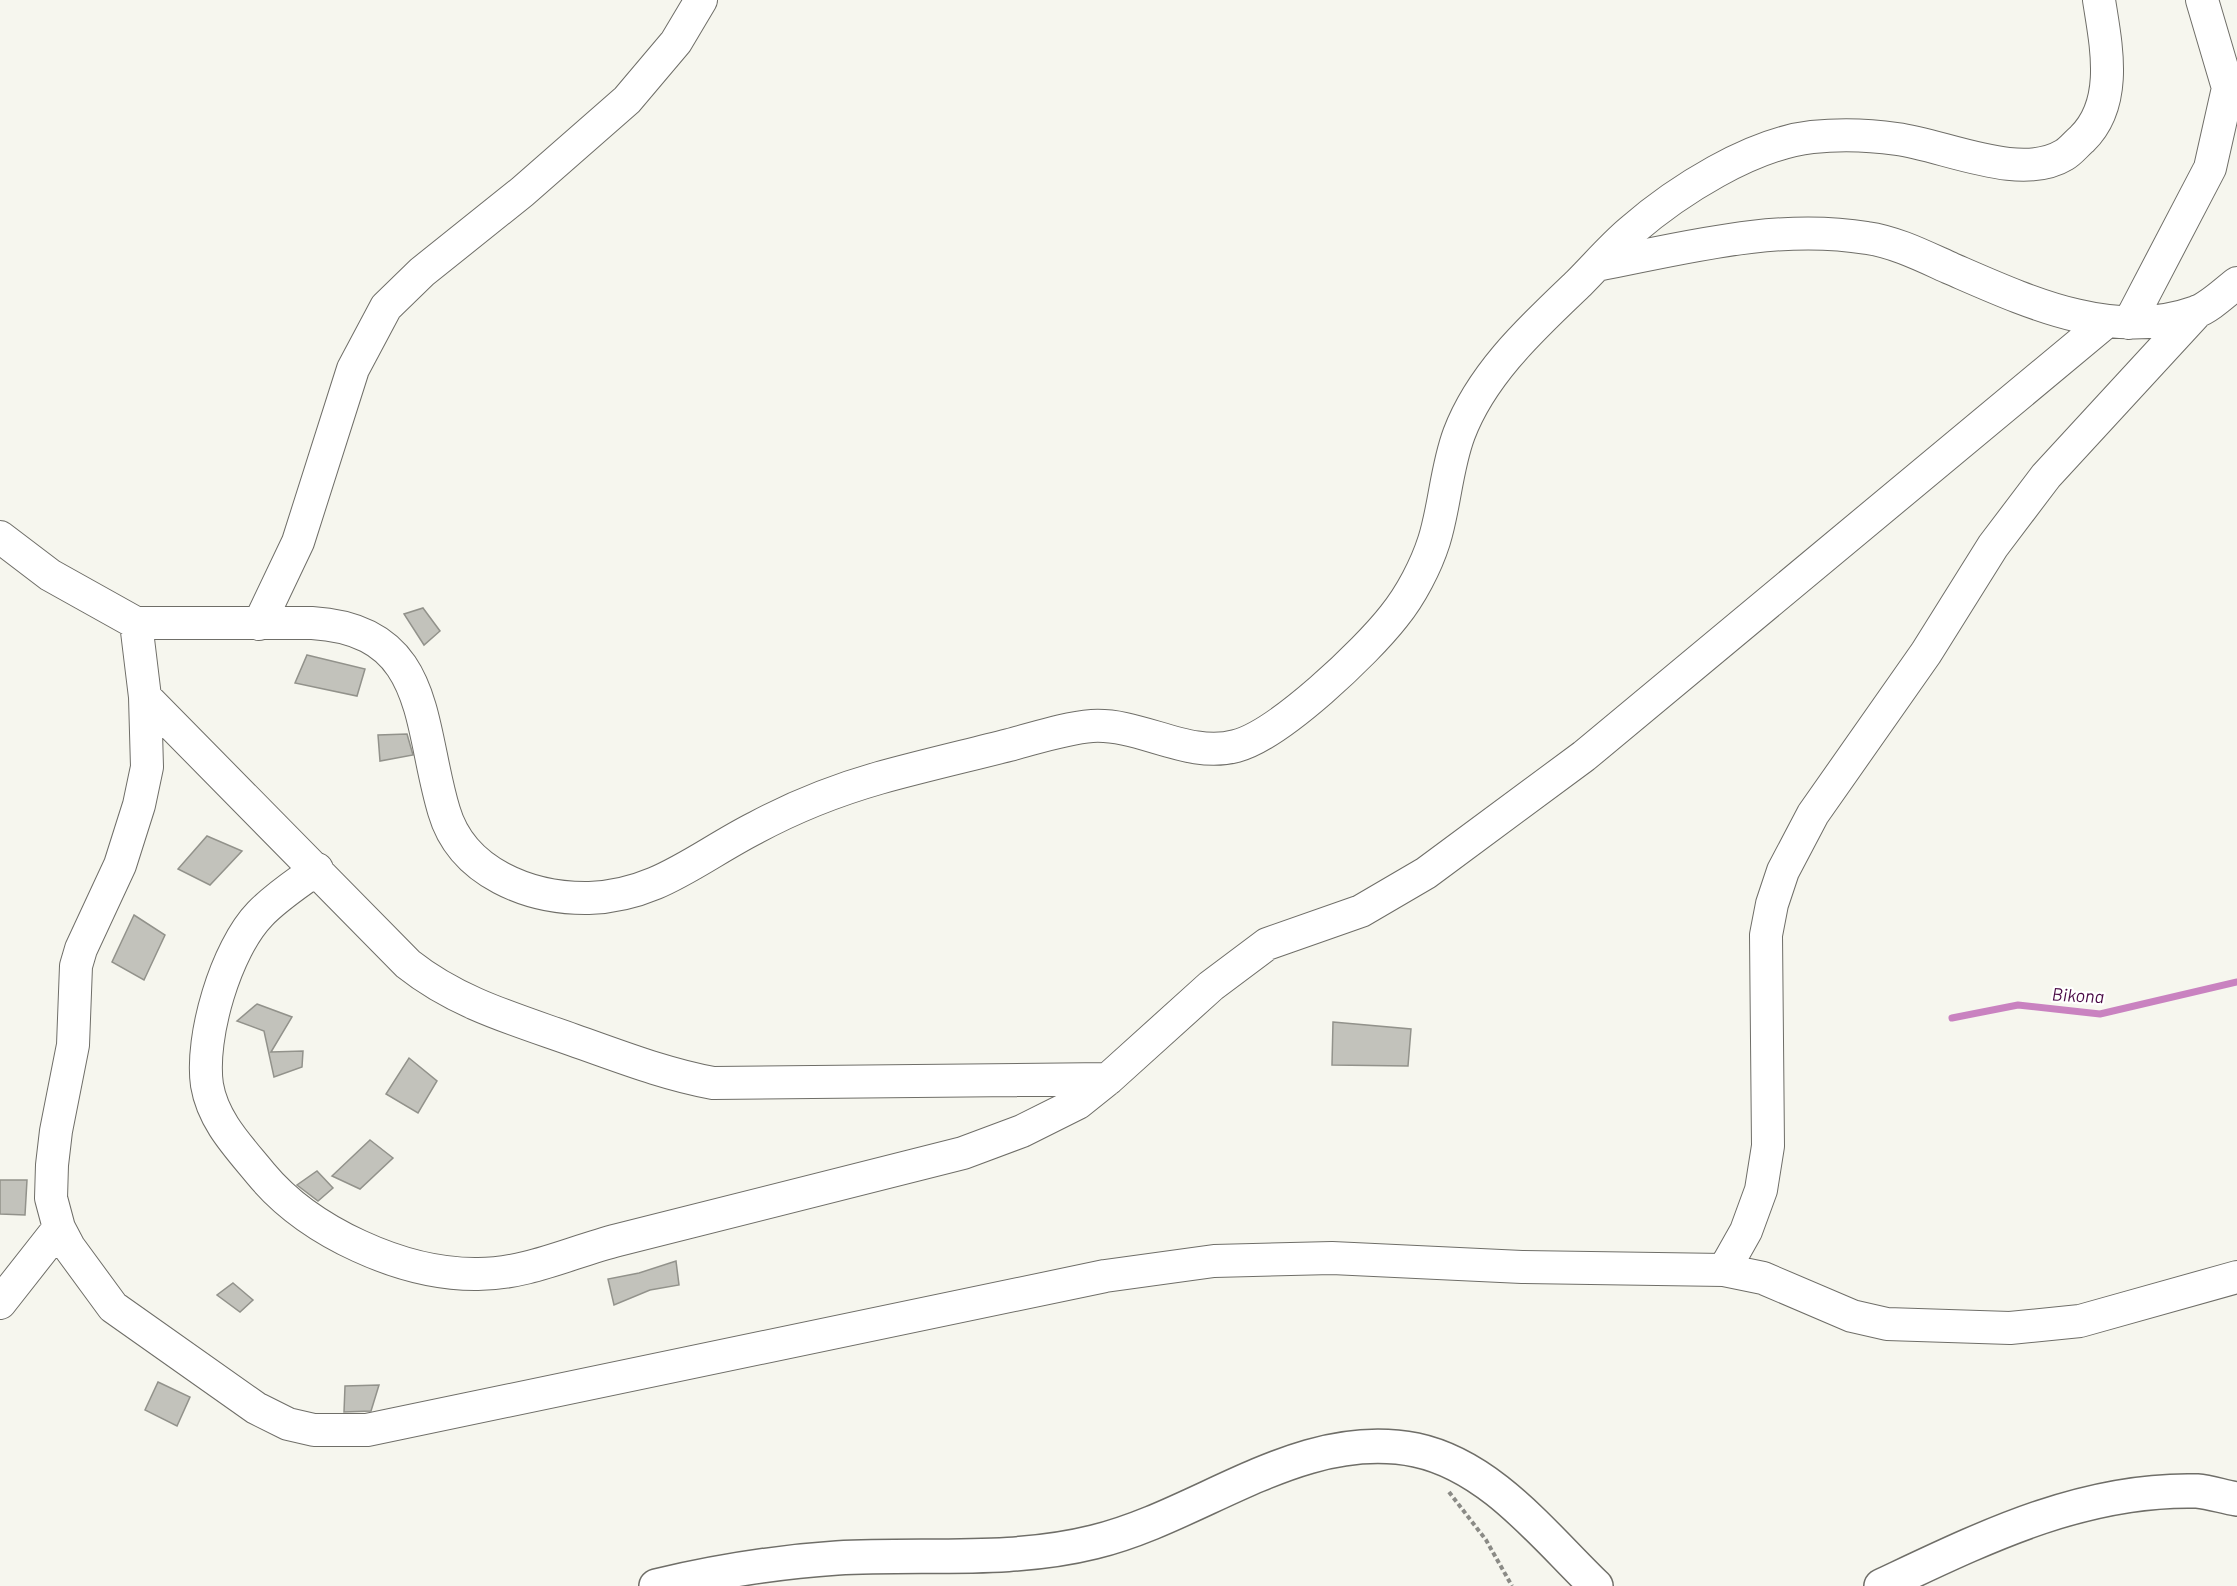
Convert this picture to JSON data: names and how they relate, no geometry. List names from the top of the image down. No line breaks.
{"water":["Bikona"]}
